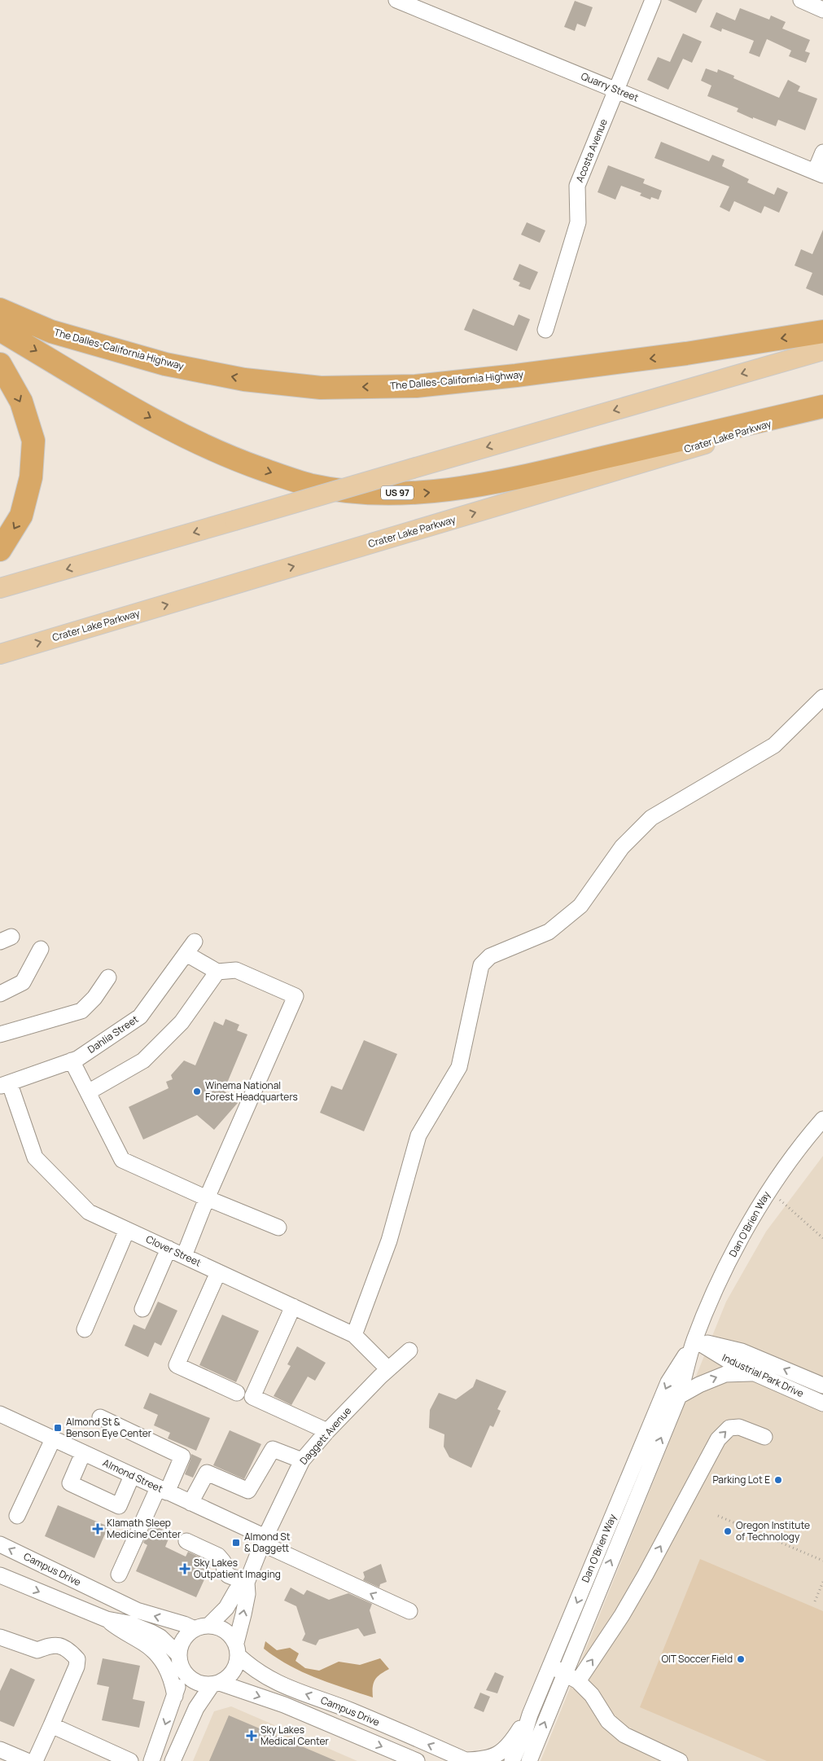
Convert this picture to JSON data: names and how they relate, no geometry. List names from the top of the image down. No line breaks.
{"streets":{"highway":["The Dalles-California Highway","US 97"],"main road":["Crater Lake Parkway"],"street":["Quarry Street","Acosta Avenue","Dahlia Street","Dan O'Brien Way","Clover Street","Industrial Park Drive","Daggett Avenue","Almond Street","Campus Drive"]},"crossings":[["Quarry Street","Acosta Avenue"],["Crater Lake Parkway","US 97"],["Dahlia Street","Clover Street"],["Dan O'Brien Way","Industrial Park Drive"],["Clover Street","Daggett Avenue"],["Daggett Avenue","Almond Street"],["Daggett Avenue","Campus Drive"]],"one_way":["Almond Street"],"places":{"other":["Winema National Forest Headquarters","Parking Lot E","Oregon Institute of Technology","OIT Soccer Field"],"transit":["Almond St & Benson Eye Center","Almond St & Daggett"],"health":["Klamath Sleep Medicine Center","Sky Lakes Outpatient Imaging","Sky Lakes Medical Center"]}}
